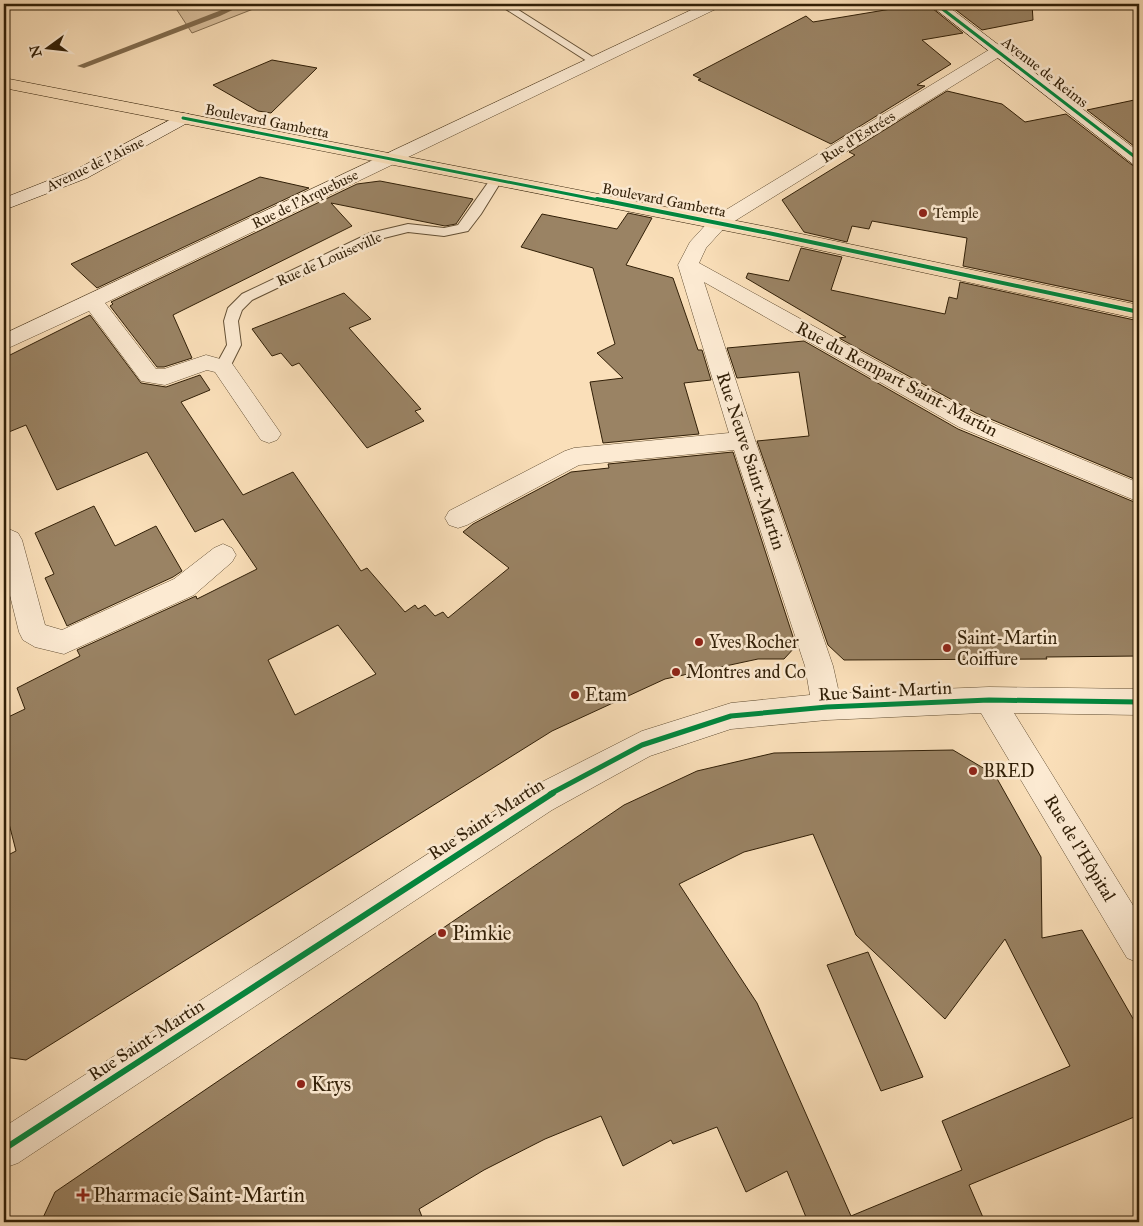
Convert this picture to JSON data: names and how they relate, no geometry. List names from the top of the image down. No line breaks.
{"streets":{"main road":["Boulevard Gambetta"],"street":["Avenue de Reims","Rue d'Estrées","Avenue de l'Aisne","Rue de l'Arquebuse","Rue du Rempart Saint-Martin","Rue Neuve Saint-Martin","Rue Saint-Martin","Rue de l'Hôpital"],"lane":["Rue de Louiseville"]},"crossings":[["Avenue de Reims","Rue d'Estrées"],["Boulevard Gambetta","Rue d'Estrées"],["Boulevard Gambetta","Avenue de l'Aisne"],["Boulevard Gambetta","Rue de l'Arquebuse"],["Boulevard Gambetta","Rue de Louiseville"],["Rue du Rempart Saint-Martin","Rue Neuve Saint-Martin"],["Rue Neuve Saint-Martin","Rue Saint-Martin"],["Rue Saint-Martin","Rue de l'Hôpital"]],"places":{"other":["Temple","Yves Rocher","Saint-Martin Coiffure","Montres and Co","Etam","BRED","Pimkie","Krys"],"health":["Pharmacie Saint-Martin"]},"north":"left"}
